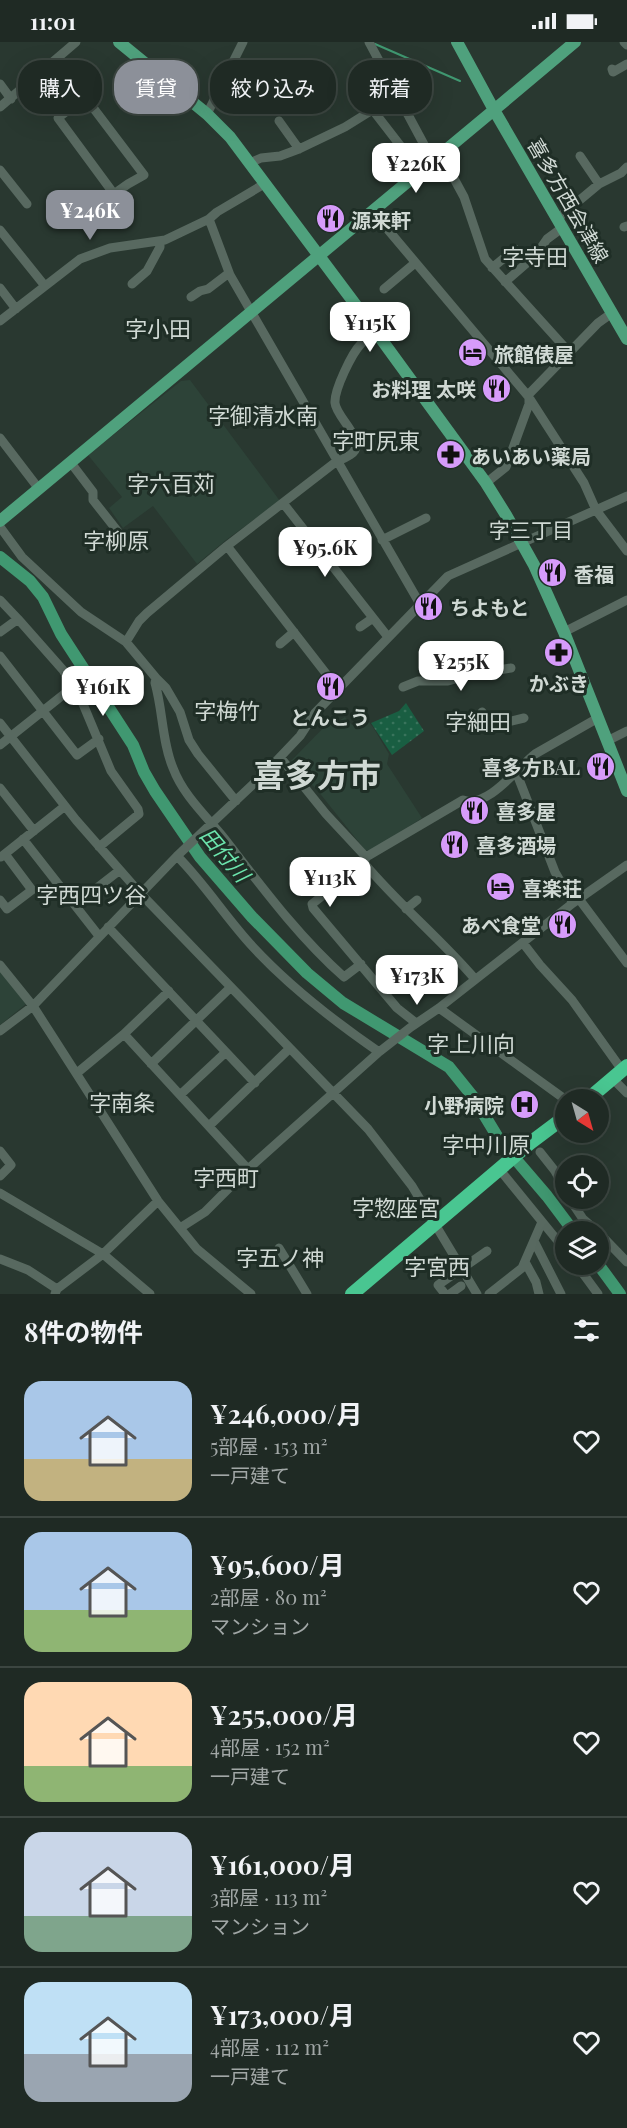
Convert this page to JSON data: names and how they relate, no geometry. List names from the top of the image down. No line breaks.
{"streets":{"main road":["喜多方西会津線"]},"districts":["字寺田","字小田","字御清水南","字町尻東","字六百苅","字三丁目","字柳原","字梅竹","字細田","喜多方市","字西四ツ谷","字上川向","字南条","字中川原","字西町","字惣座宮","字五ノ神","字宮西"],"water":["田付川"],"places":{"restaurant":["源来軒","お料理 太咲","香福","ちよもと","とんこう","喜多方BAL","喜多屋","喜多酒場","あべ食堂"],"hotel":["旅館俵屋","喜楽荘"],"pharmacy":["あいあい薬局","かぶき"],"hospital":["小野病院"]},"north":"bottom right","page":{"status":"11:01","chip":["購入","賃貸","絞り込み","新着"],"price":["¥226K","¥246K","¥115K","¥95.6K","¥255K","¥161K","¥113K","¥173K"],"heading":"8件の物件","list":[{"name":"¥246,000/月","note":"5部屋 · 153 m² · 一戸建て"},{"name":"¥95,600/月","note":"2部屋 · 80 m² · マンション"},{"name":"¥255,000/月","note":"4部屋 · 152 m² · 一戸建て"},{"name":"¥161,000/月","note":"3部屋 · 113 m² · マンション"},{"name":"¥173,000/月","note":"4部屋 · 112 m² · 一戸建て"}]}}
